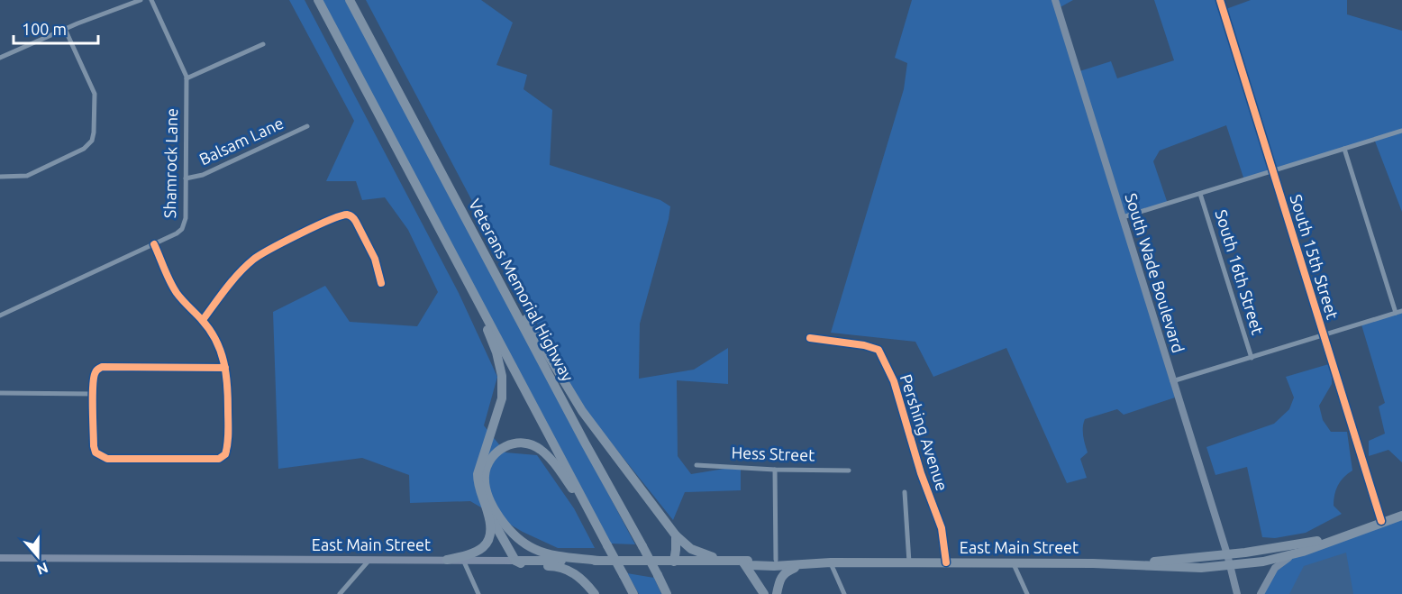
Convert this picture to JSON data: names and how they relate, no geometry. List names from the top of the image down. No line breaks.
{"streets":{"highway":["Veterans Memorial Highway","East Main Street"],"main road":["South Wade Boulevard"],"street":["Balsam Lane","Shamrock Lane","South 15th Street","South 16th Street","Pershing Avenue","Hess Street"]},"crossings":[["Balsam Lane","Shamrock Lane"],["South 15th Street","East Main Street"],["South Wade Boulevard","East Main Street"],["Pershing Avenue","East Main Street"]],"scale_bar":"100 m","north":"bottom"}
